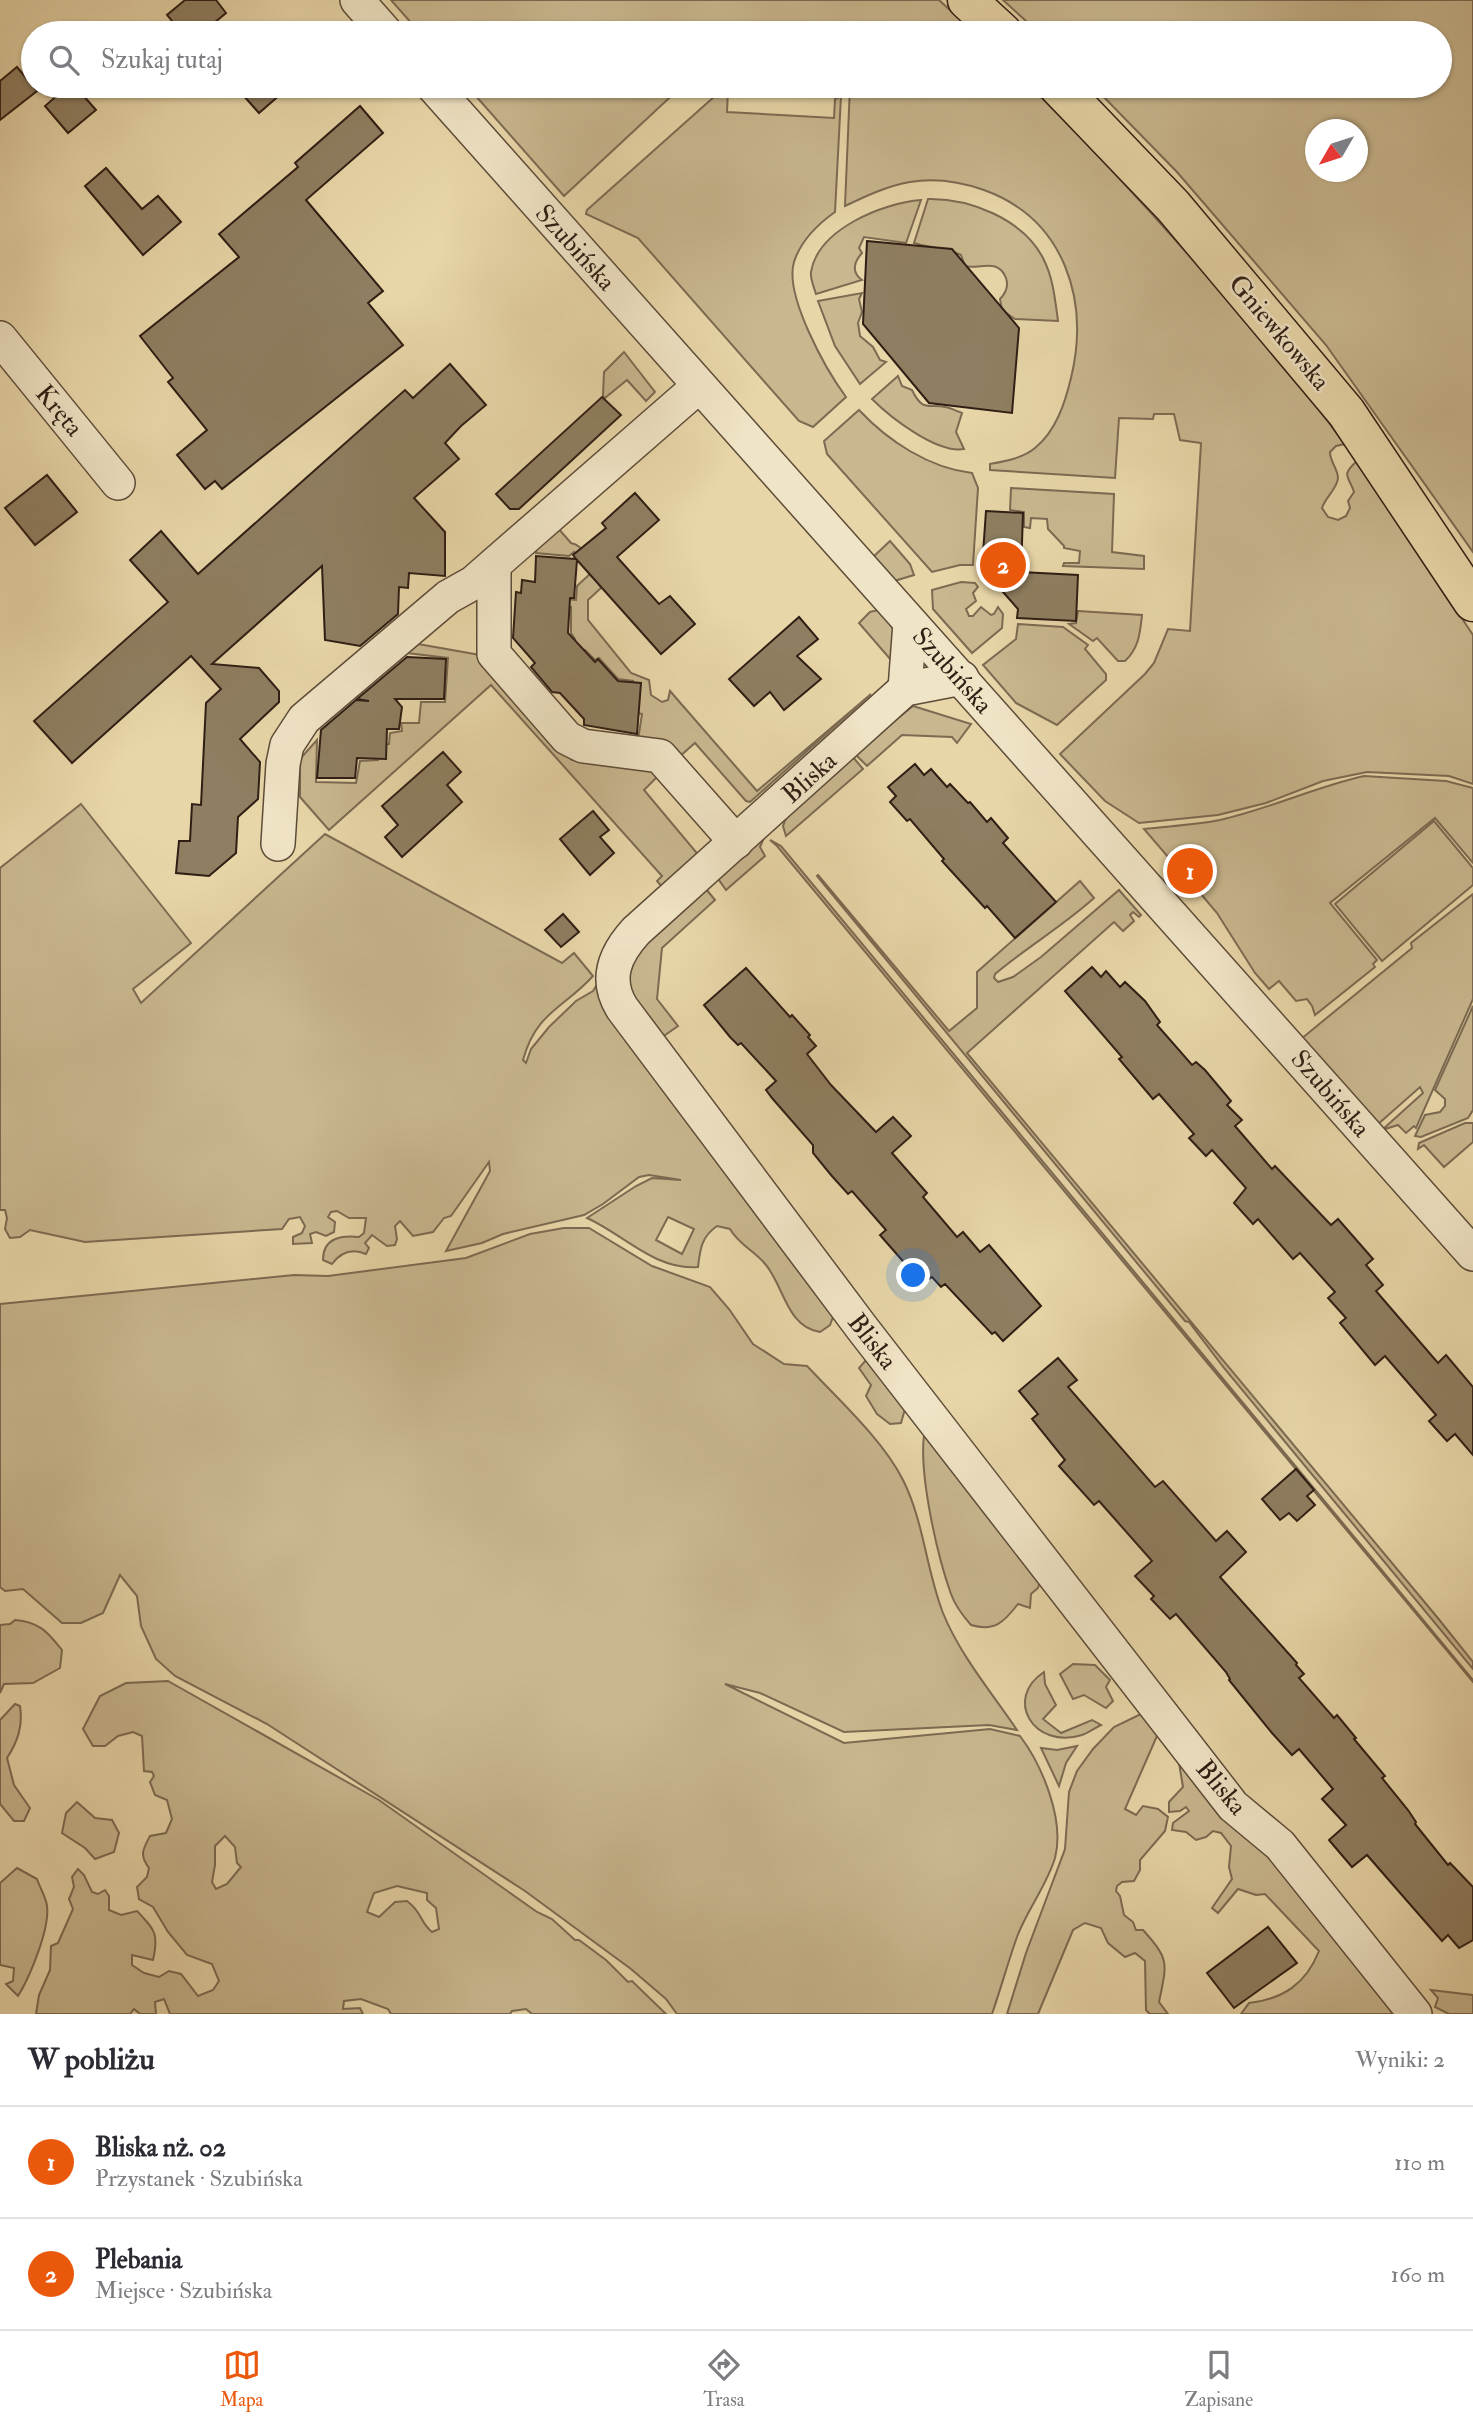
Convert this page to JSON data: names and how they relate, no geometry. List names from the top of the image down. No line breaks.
{"streets":{"main road":["Gniewkowska"],"street":["Szubińska","Kręta","Bliska"]},"north":"bottom left","page":{"search":"Szukaj tutaj","pins":["2","1"],"heading":["W pobliżu","Wyniki: 2"],"list":[{"mark":"1","name":"Bliska nż. 02","note":"Przystanek · Szubińska","value":"110 m"},{"mark":"2","name":"Plebania","note":"Miejsce · Szubińska","value":"160 m"}],"nav":["Mapa","Trasa","Zapisane"]}}
